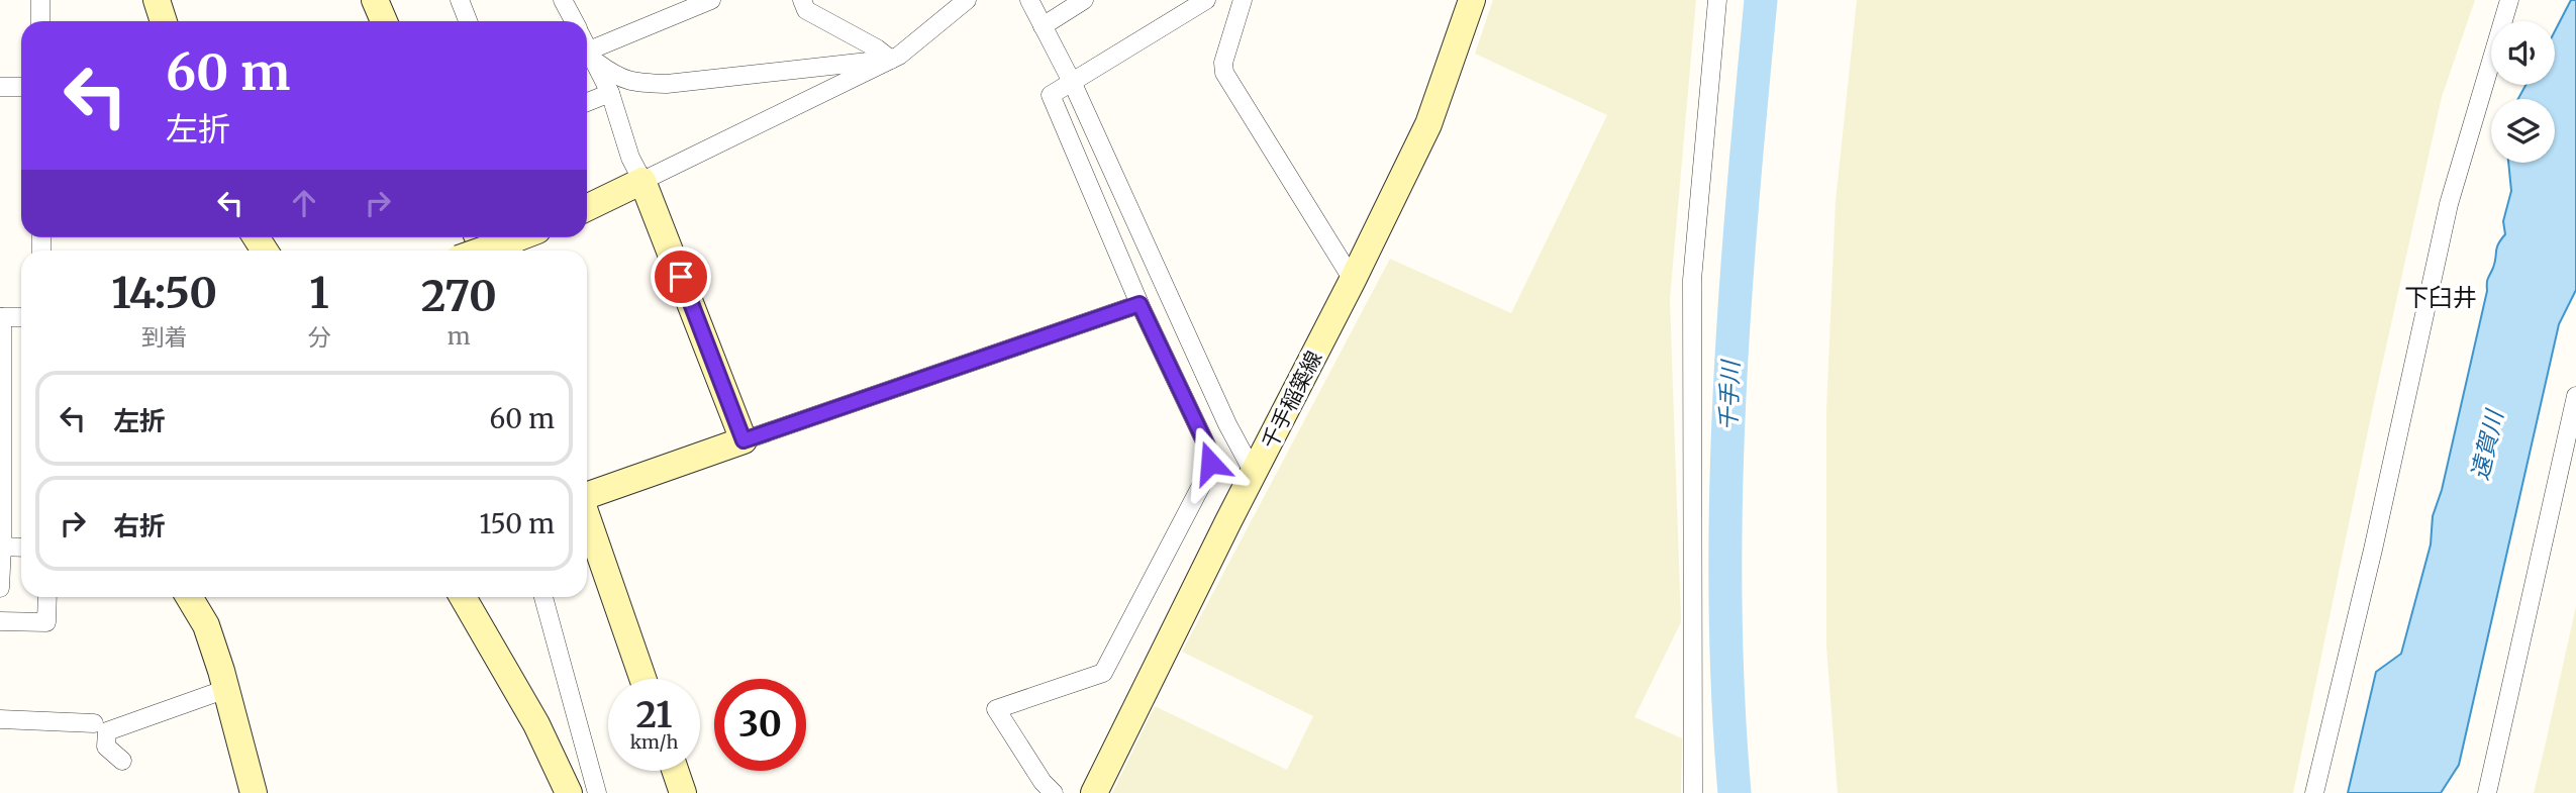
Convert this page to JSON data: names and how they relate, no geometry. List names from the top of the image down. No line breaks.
{"streets":{"street":["千手稲築線"]},"districts":["下臼井"],"water":["千手川","遠賀川"],"page":{"turn":["60 m","左折"],"eta":["14:50","到着","1","分","270","m"],"list":[{"name":"左折","value":"60 m"},{"name":"右折","value":"150 m"}],"speed":"21 km/h","limit":"30"}}
